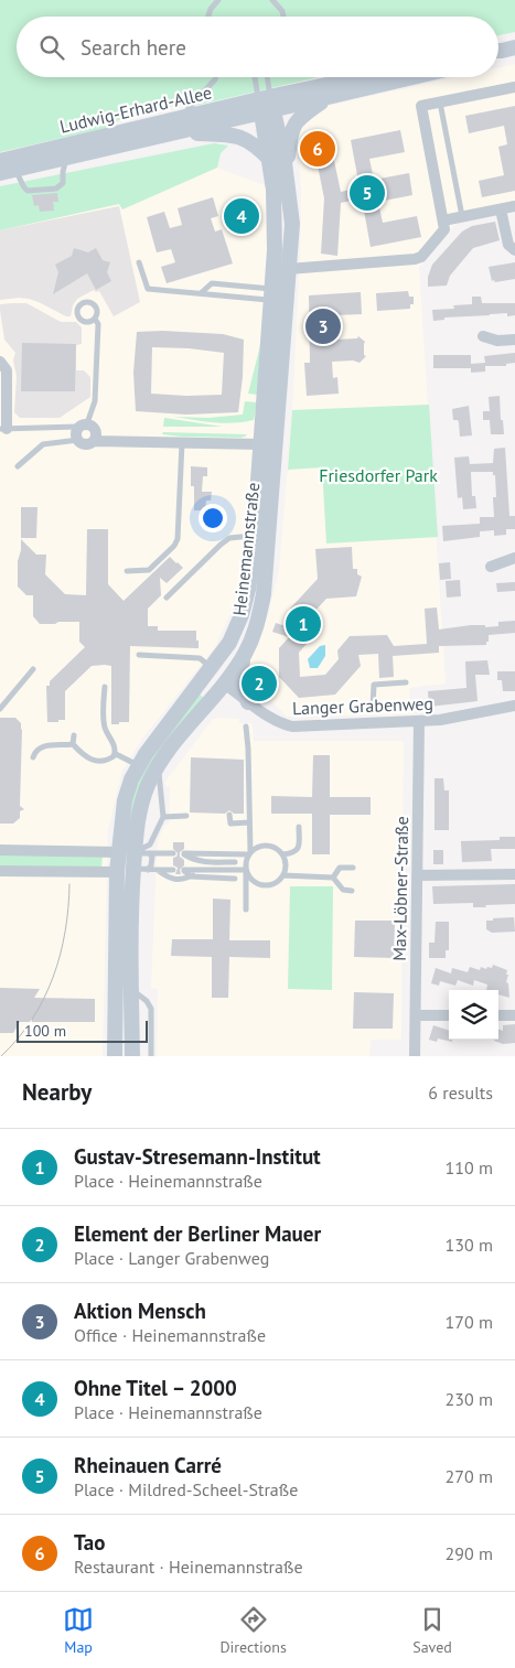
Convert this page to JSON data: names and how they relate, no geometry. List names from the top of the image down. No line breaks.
{"streets":{"main road":["Ludwig-Erhard-Allee","Heinemannstraße"],"street":["Langer Grabenweg","Max-Löbner-Straße"]},"crossings":[["Ludwig-Erhard-Allee","Heinemannstraße"],["Heinemannstraße","Langer Grabenweg"],["Langer Grabenweg","Max-Löbner-Straße"]],"parks":["Friesdorfer Park"],"scale_bar":"100 m","page":{"search":"Search here","pins":["6","5","4","3","1","2"],"scale":"100 m","heading":["Nearby","6 results"],"list":[{"mark":"1","name":"Gustav-Stresemann-Institut","note":"Place · Heinemannstraße","value":"110 m"},{"mark":"2","name":"Element der Berliner Mauer","note":"Place · Langer Grabenweg","value":"130 m"},{"mark":"3","name":"Aktion Mensch","note":"Office · Heinemannstraße","value":"170 m"},{"mark":"4","name":"Ohne Titel – 2000","note":"Place · Heinemannstraße","value":"230 m"},{"mark":"5","name":"Rheinauen Carré","note":"Place · Mildred-Scheel-Straße","value":"270 m"},{"mark":"6","name":"Tao","note":"Restaurant · Heinemannstraße","value":"290 m"}],"nav":["Map","Directions","Saved"]}}
